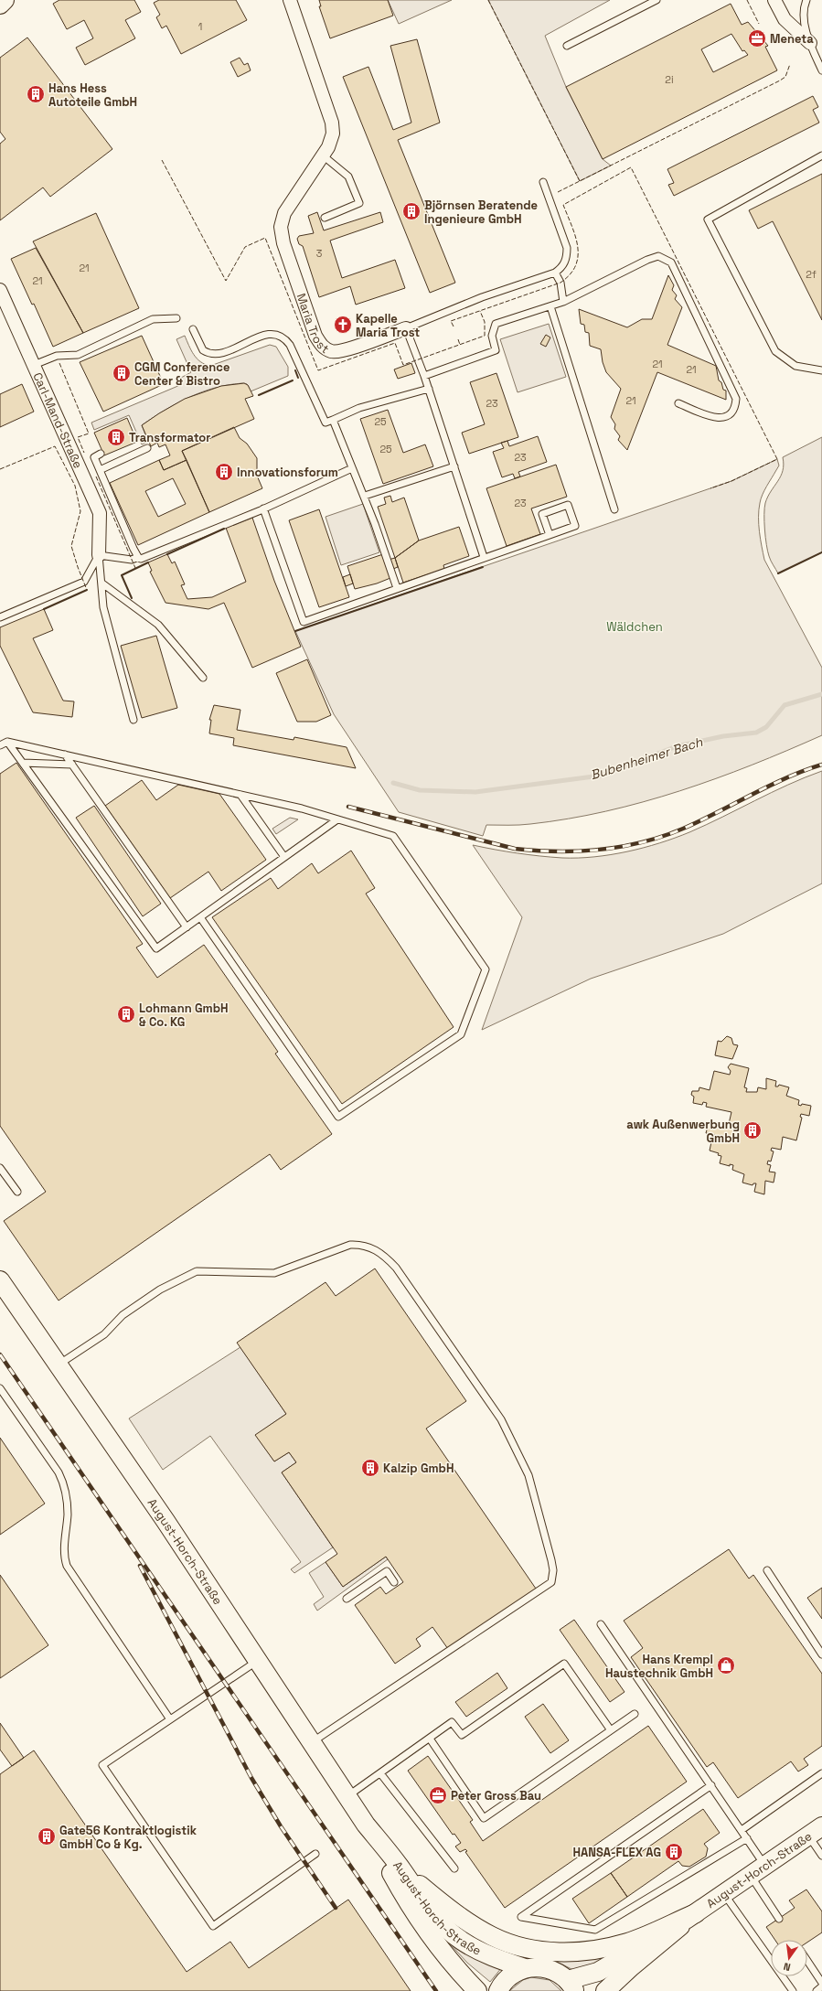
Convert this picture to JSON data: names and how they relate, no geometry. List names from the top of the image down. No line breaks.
{"streets":{"main road":["August-Horch-Straße"],"street":["Maria Trost","Carl-Mand-Straße"]},"water":["Bubenheimer Bach"],"parks":["Wäldchen"],"places":{"office":["Meneta","Peter Gross Bau"],"building":["Hans Hess Autoteile GmbH","Björnsen Beratende Ingenieure GmbH","CGM Conference Center & Bistro","Transformator","Innovationsforum","Lohmann GmbH & Co. KG","awk Außenwerbung GmbH","Kalzip GmbH","Gate56 Kontraktlogistik GmbH Co & Kg.","HANSA-FLEX AG"],"church":["Kapelle Maria Trost"],"shop":["Hans Krempl Haustechnik GmbH"]},"house_numbers":["1","2i","3","21","2f","21","21","21","21","23","25","25","23","23"],"north":"bottom"}
